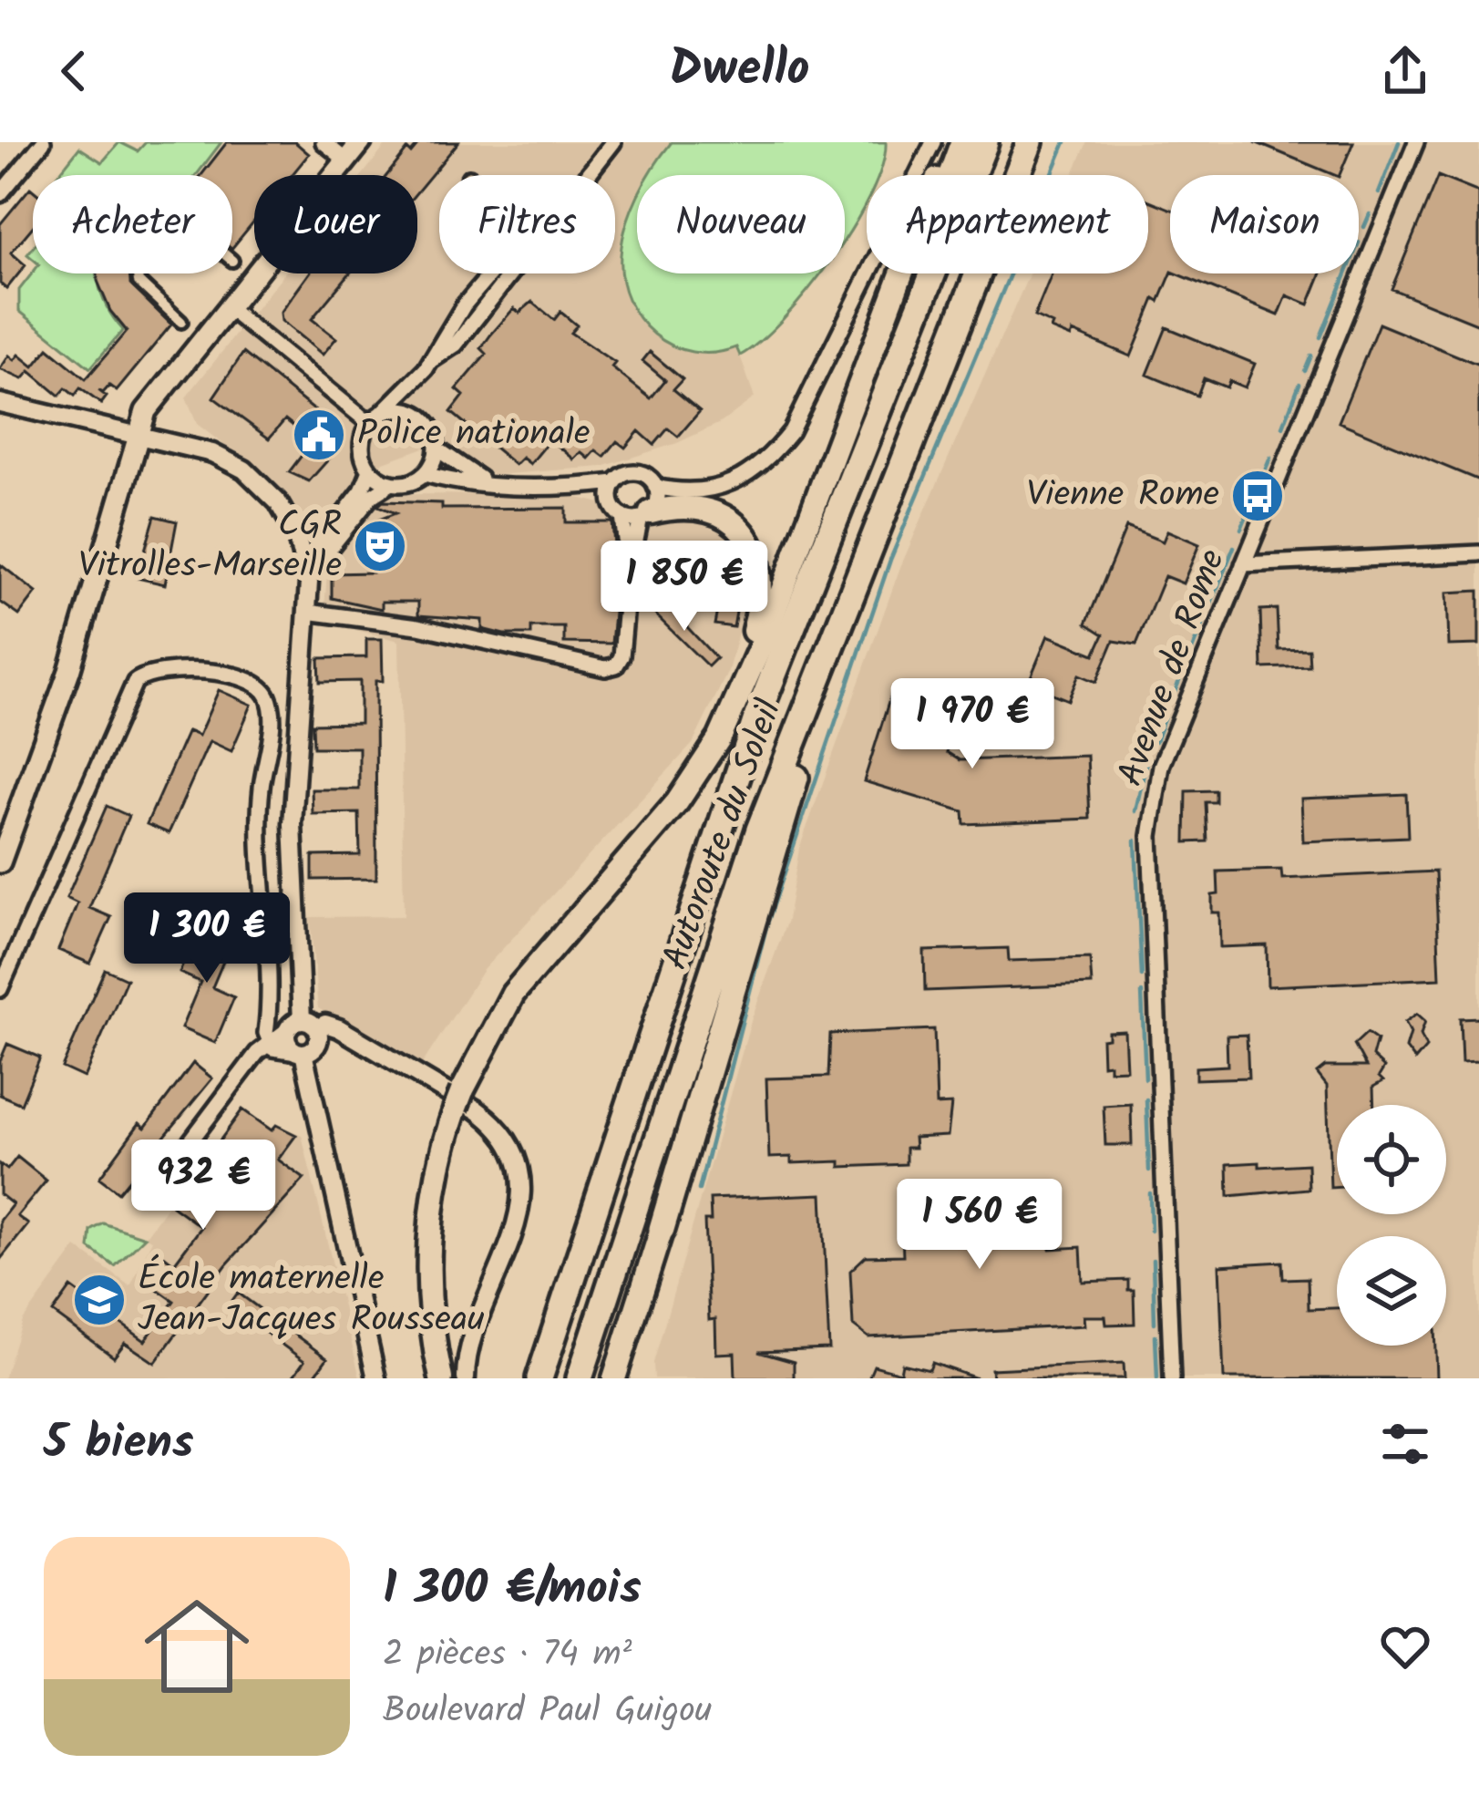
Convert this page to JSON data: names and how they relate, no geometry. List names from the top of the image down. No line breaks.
{"streets":{"highway":["Autoroute du Soleil"],"street":["Avenue de Rome"]},"places":{"public building":["Police nationale"],"bus stop":["Vienne Rome"],"theatre":["CGR Vitrolles-Marseille"],"school or university":["École maternelle Jean-Jacques Rousseau"]},"page":{"header":"Dwello","chip":["Acheter","Louer","Filtres","Nouveau","Appartement","Maison"],"price":["1 850 €","1 970 €","1 300 €","932 €","1 560 €"],"heading":"5 biens","list":[{"name":"1 300 €/mois","note":"2 pièces · 74 m² · Boulevard Paul Guigou"}]}}
